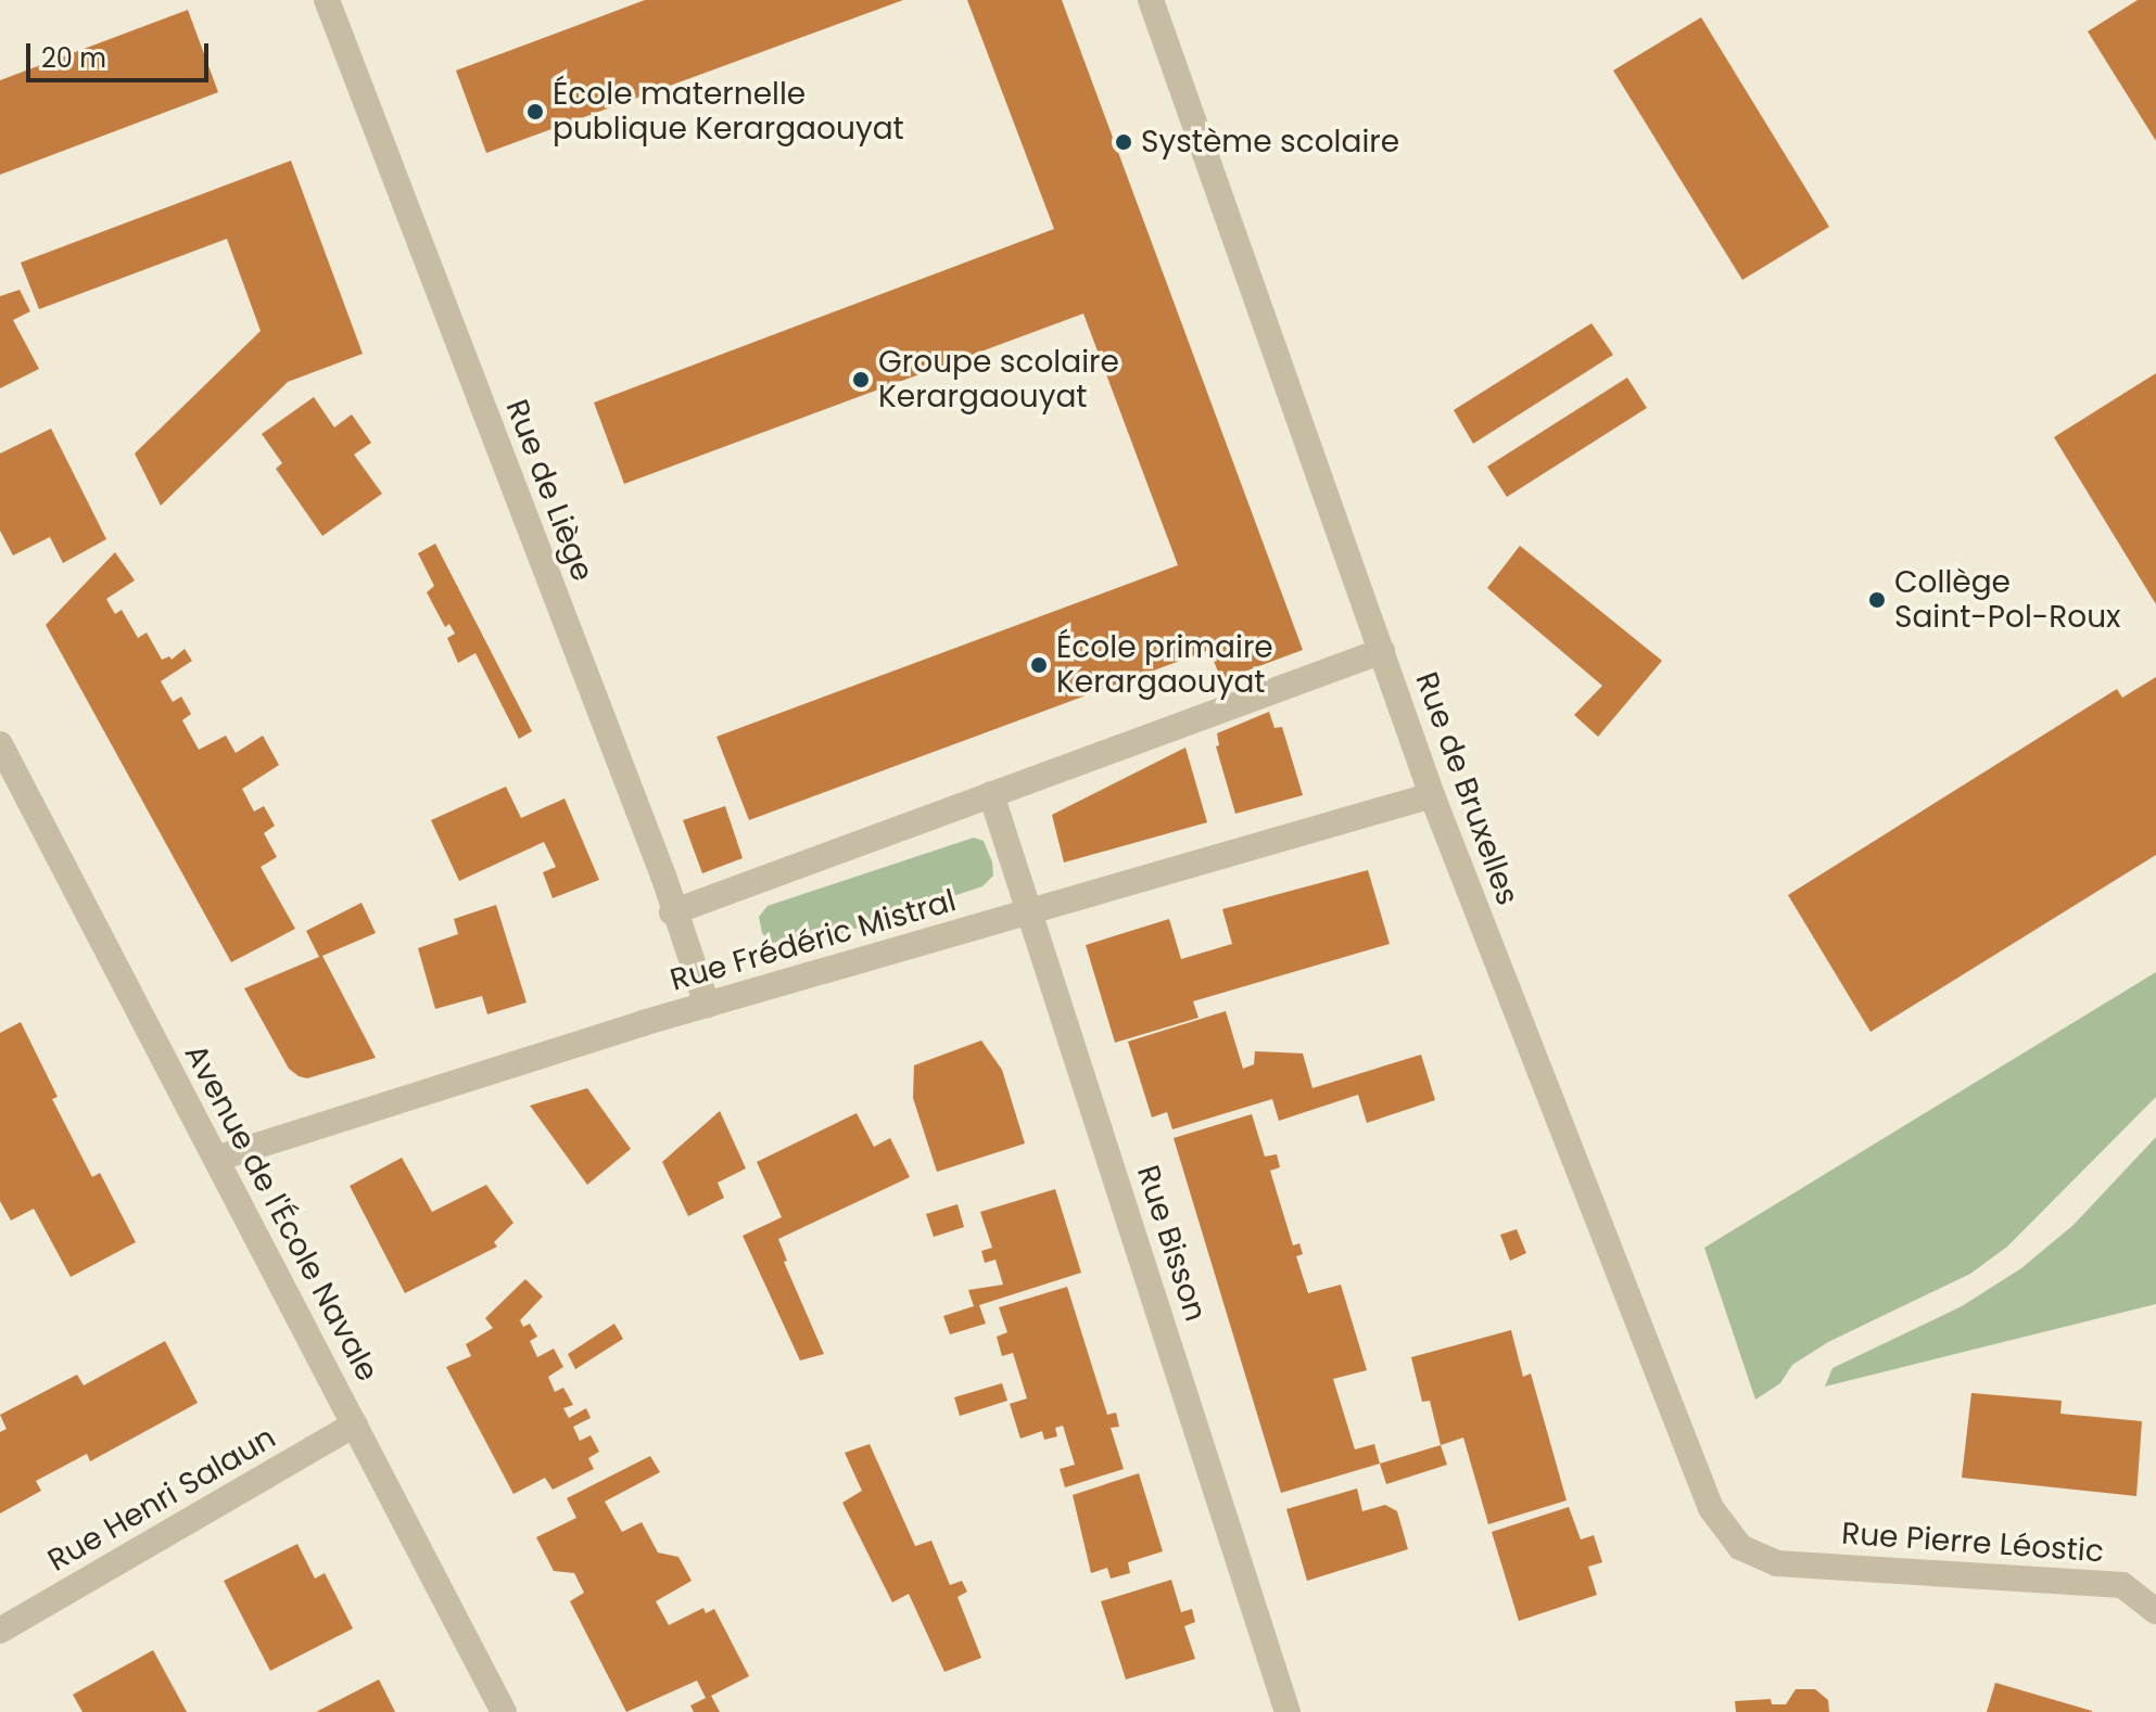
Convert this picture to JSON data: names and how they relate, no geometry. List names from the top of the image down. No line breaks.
{"streets":{"street":["Rue de Liège","Rue de Bruxelles","Rue Frédéric Mistral","Avenue de l'École Navale","Rue Bisson","Rue Henri Salaun","Rue Pierre Léostic"]},"crossings":[["Rue de Liège","Rue Frédéric Mistral"],["Rue de Bruxelles","Rue Frédéric Mistral"],["Rue de Bruxelles","Rue Pierre Léostic"],["Rue Frédéric Mistral","Avenue de l'École Navale"],["Rue Frédéric Mistral","Rue Bisson"],["Avenue de l'École Navale","Rue Henri Salaun"]],"places":["École maternelle publique Kerargaouyat","Système scolaire","Groupe scolaire Kerargaouyat","Collège Saint-Pol-Roux","École primaire Kerargaouyat"],"scale_bar":"20 m"}
